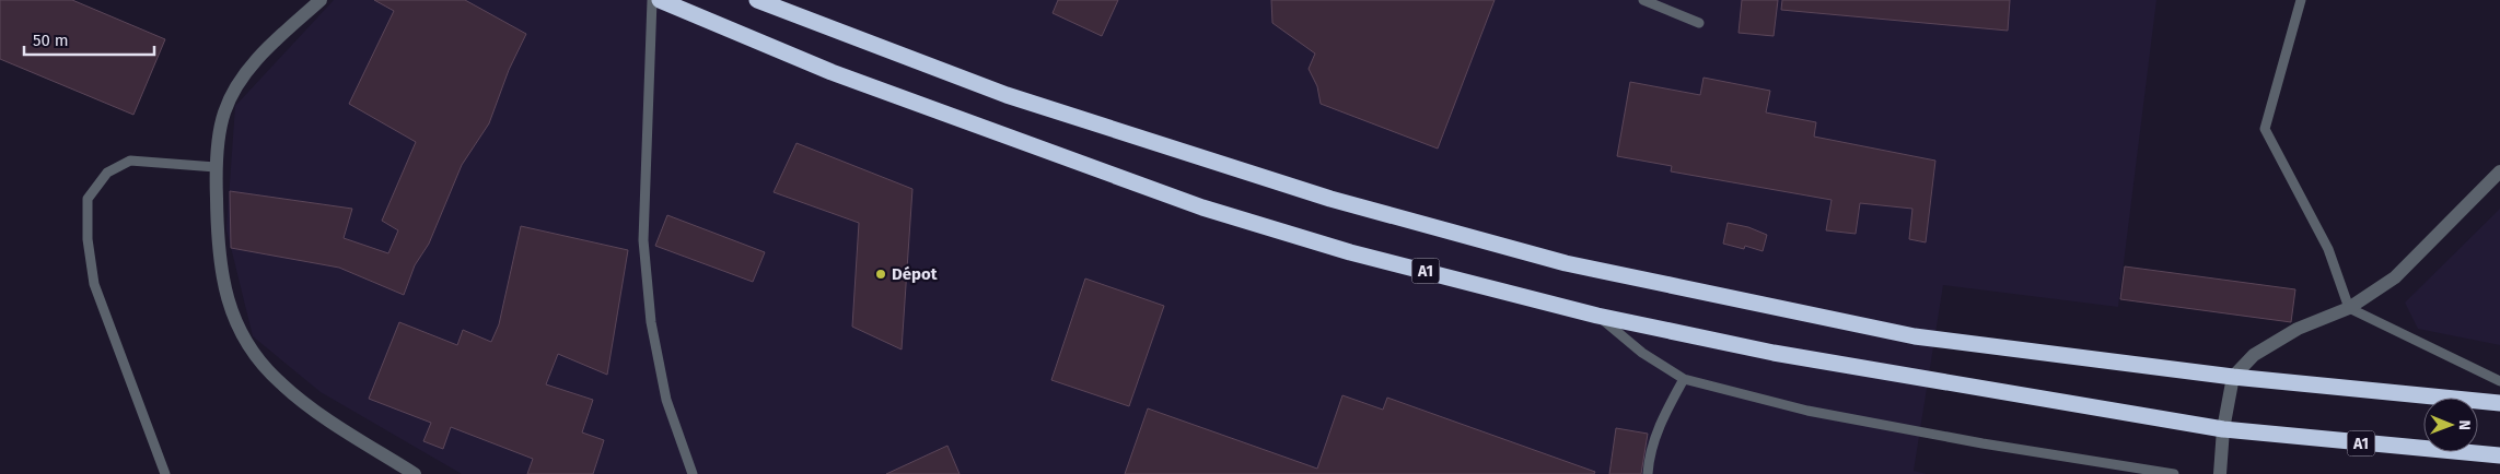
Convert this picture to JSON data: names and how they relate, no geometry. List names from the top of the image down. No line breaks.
{"streets":{"highway":["A1"]},"places":["Dépot"],"scale_bar":"50 m","north":"right"}
